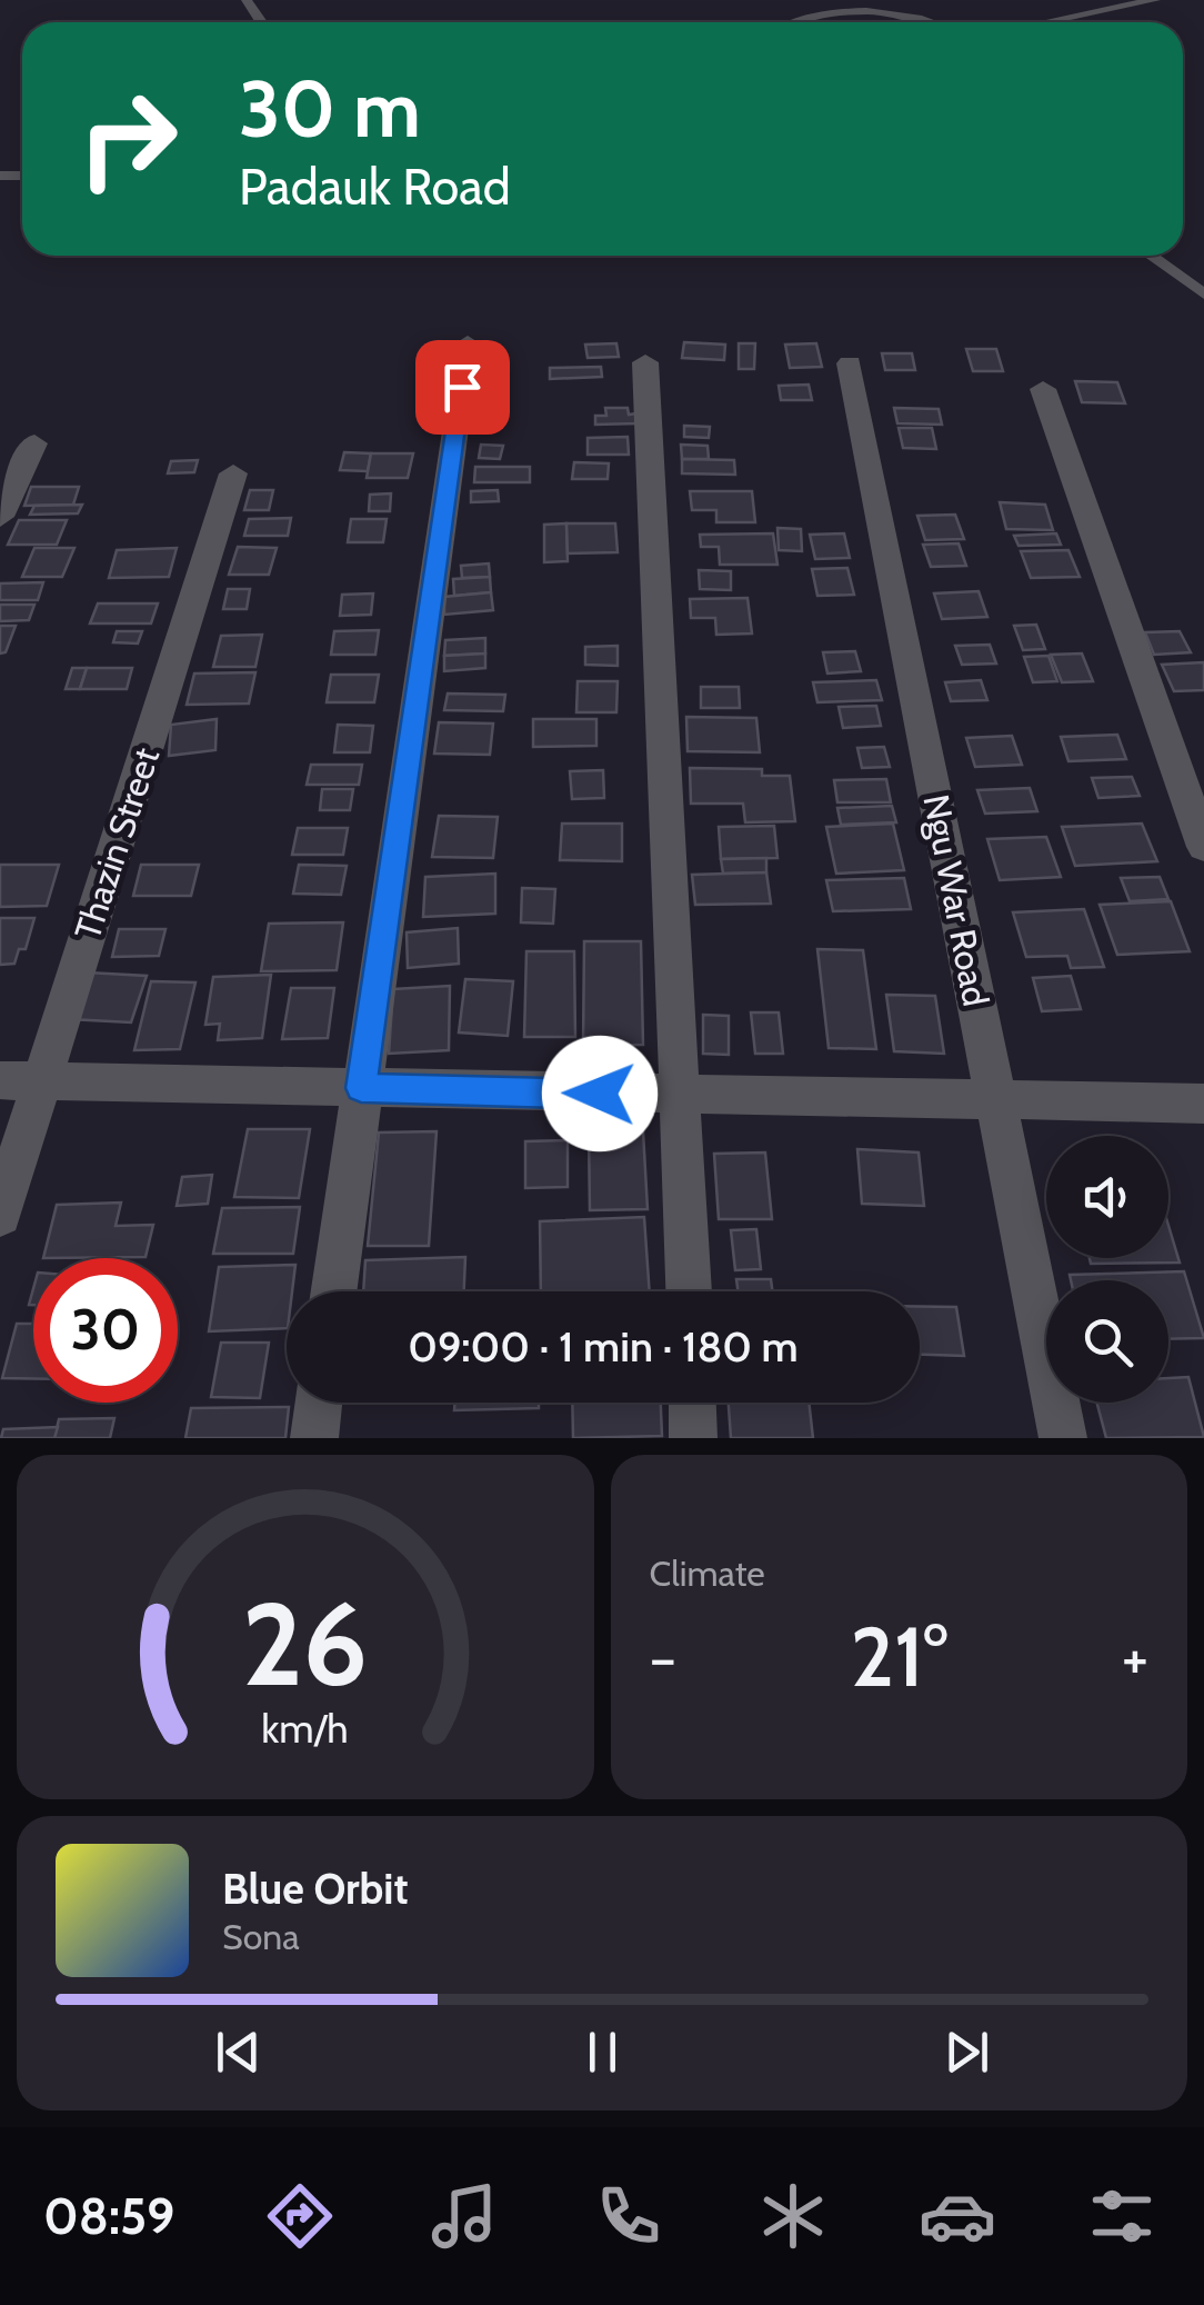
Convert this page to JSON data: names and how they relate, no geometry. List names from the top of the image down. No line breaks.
{"streets":{"street":["Thazin Street","Ngu War Road"]},"page":{"turn":["30 m","Padauk Road"],"limit":"30","trip":"09:00 · 1 min · 180 m","tile":"Climate","heat":["−","21°","+"],"song":["Blue Orbit","Sona"],"tabs":"08:59","gauge":["26","km/h"]}}
